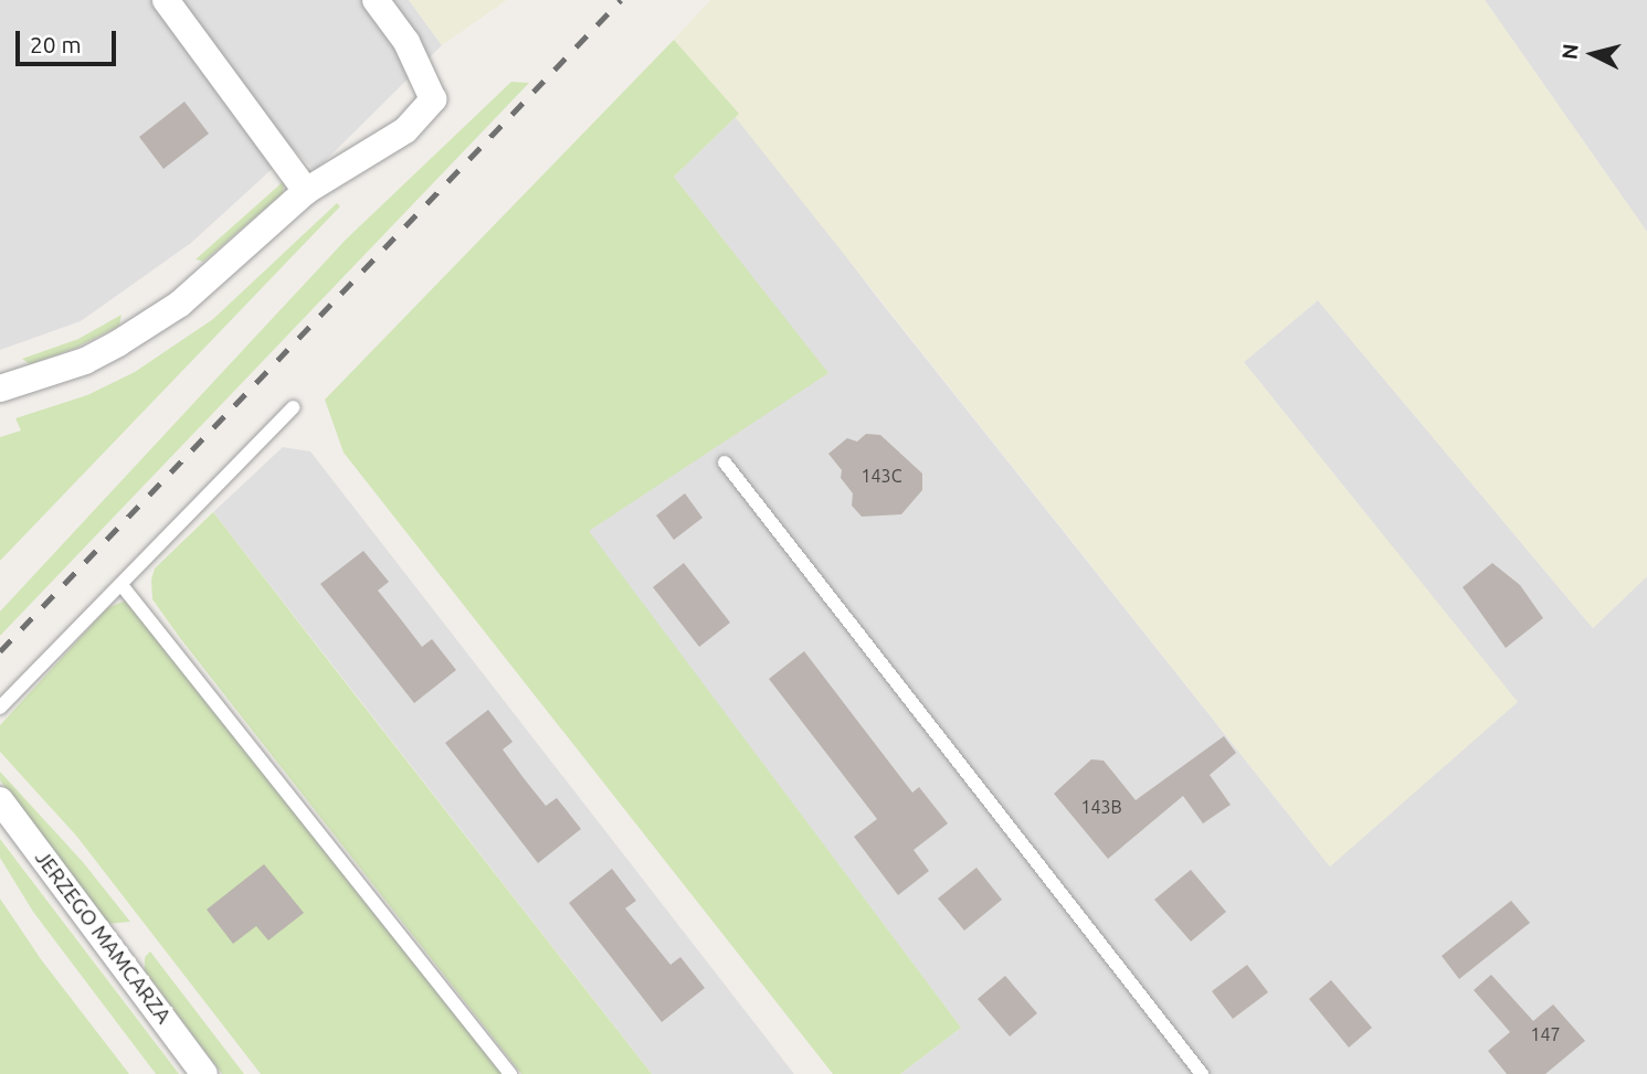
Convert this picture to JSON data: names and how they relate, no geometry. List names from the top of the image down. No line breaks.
{"streets":{"street":["JERZEGO MAMCARZA"]},"house_numbers":["143C","143B","147"],"scale_bar":"20 m","north":"left"}
